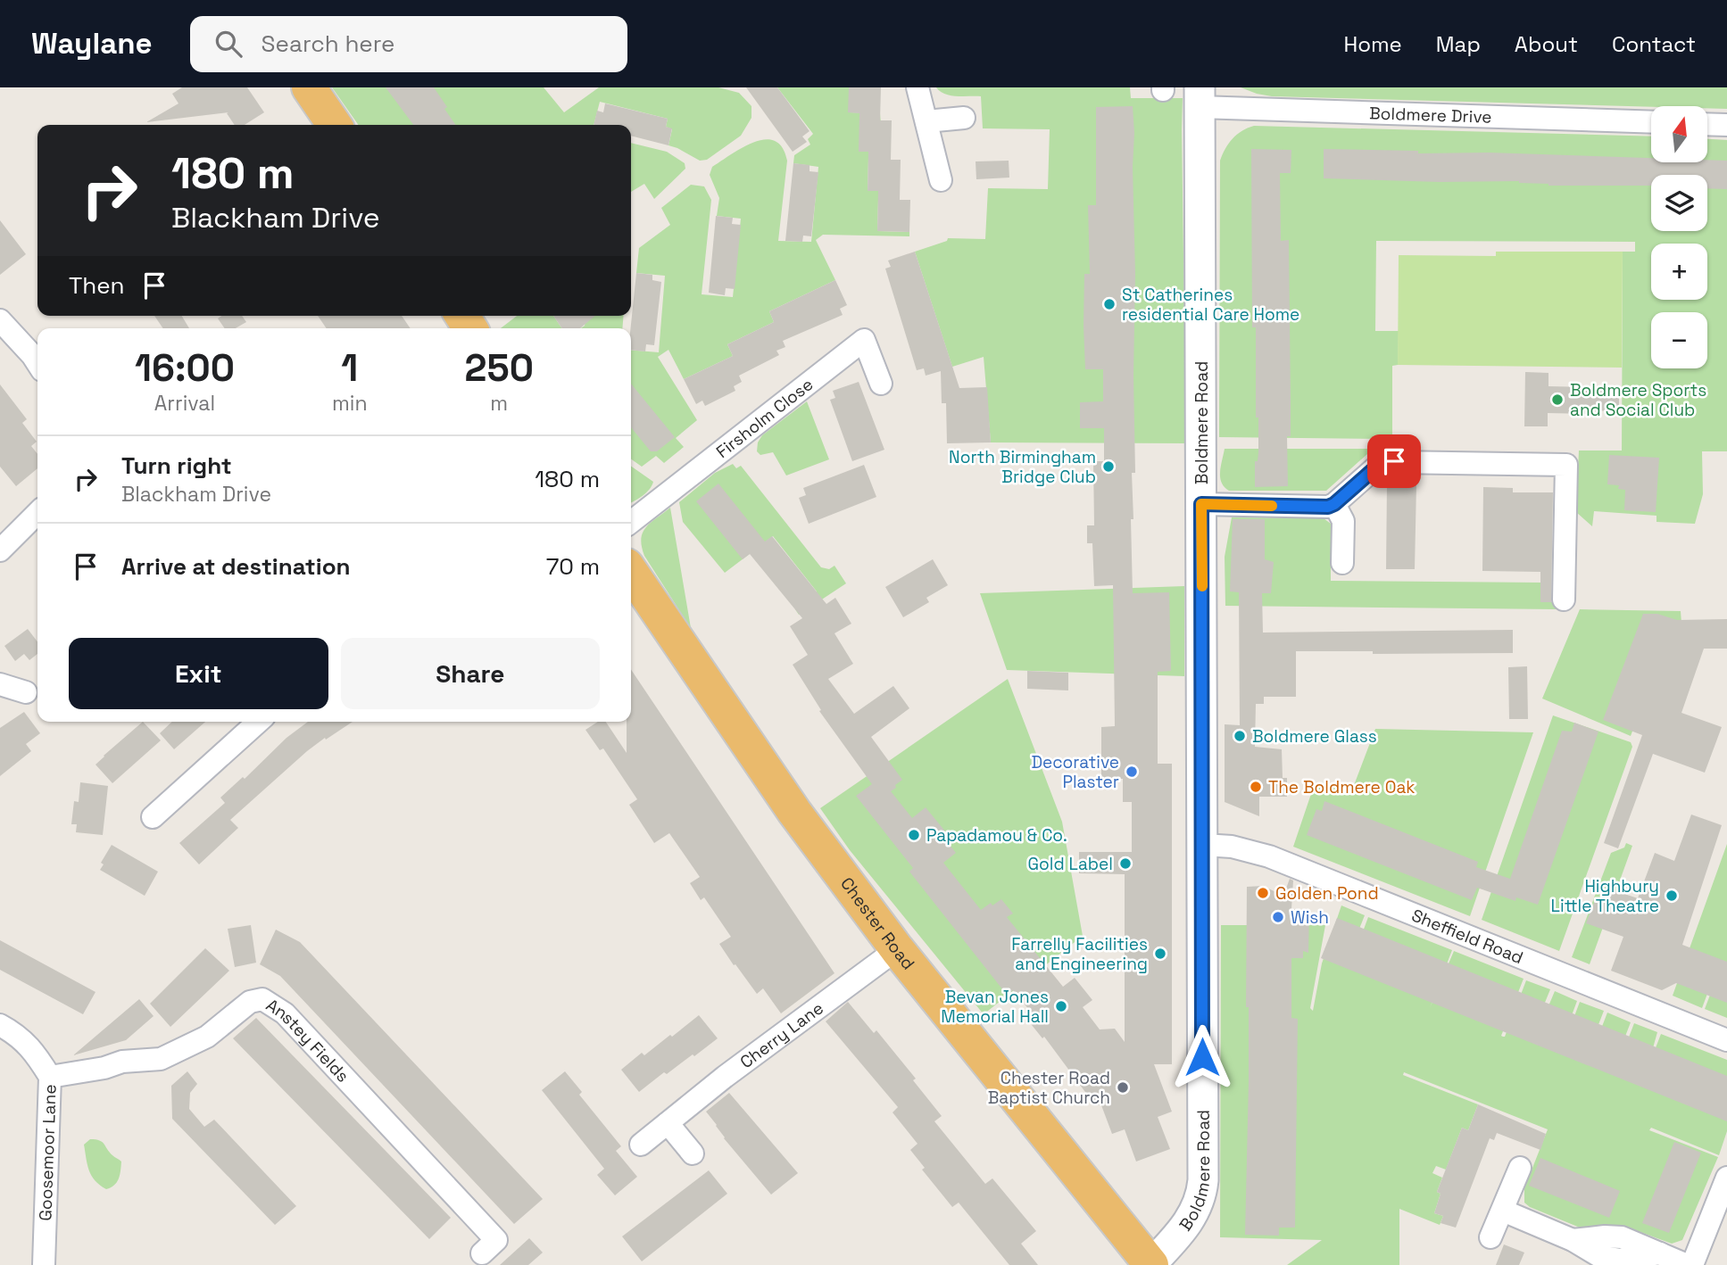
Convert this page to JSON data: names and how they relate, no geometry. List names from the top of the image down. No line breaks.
{"streets":{"highway":["Chester Road"],"main road":["Boldmere Road"],"street":["Boldmere Drive","Firsholm Close","Sheffield Road","Cherry Lane","Anstey Fields","Goosemoor Lane"]},"crossings":[["Boldmere Drive","Boldmere Road"],["Boldmere Road","Chester Road"],["Boldmere Road","Sheffield Road"],["Chester Road","Cherry Lane"],["Anstey Fields","Goosemoor Lane"]],"places":["St Catherines residential Care Home","Boldmere Sports and Social Club","North Birmingham Bridge Club","Boldmere Glass","Decorative Plaster","The Boldmere Oak","Papadamou & Co.","Gold Label","Golden Pond","Highbury Little Theatre","Wish","Farrelly Facilities and Engineering","Bevan Jones Memorial Hall","Chester Road Baptist Church"],"north":"top","page":{"header":"Waylane","search":"Search here","nav":["Home","Map","About","Contact"],"map_buttons":["+","−"],"turn":["180 m","Blackham Drive"],"then":"Then","eta":["16:00","Arrival","1","min","250","m"],"list":[{"name":"Turn right","note":"Blackham Drive","value":"180 m"},{"name":"Arrive at destination","value":"70 m"}],"buttons":["Exit","Share"]}}
